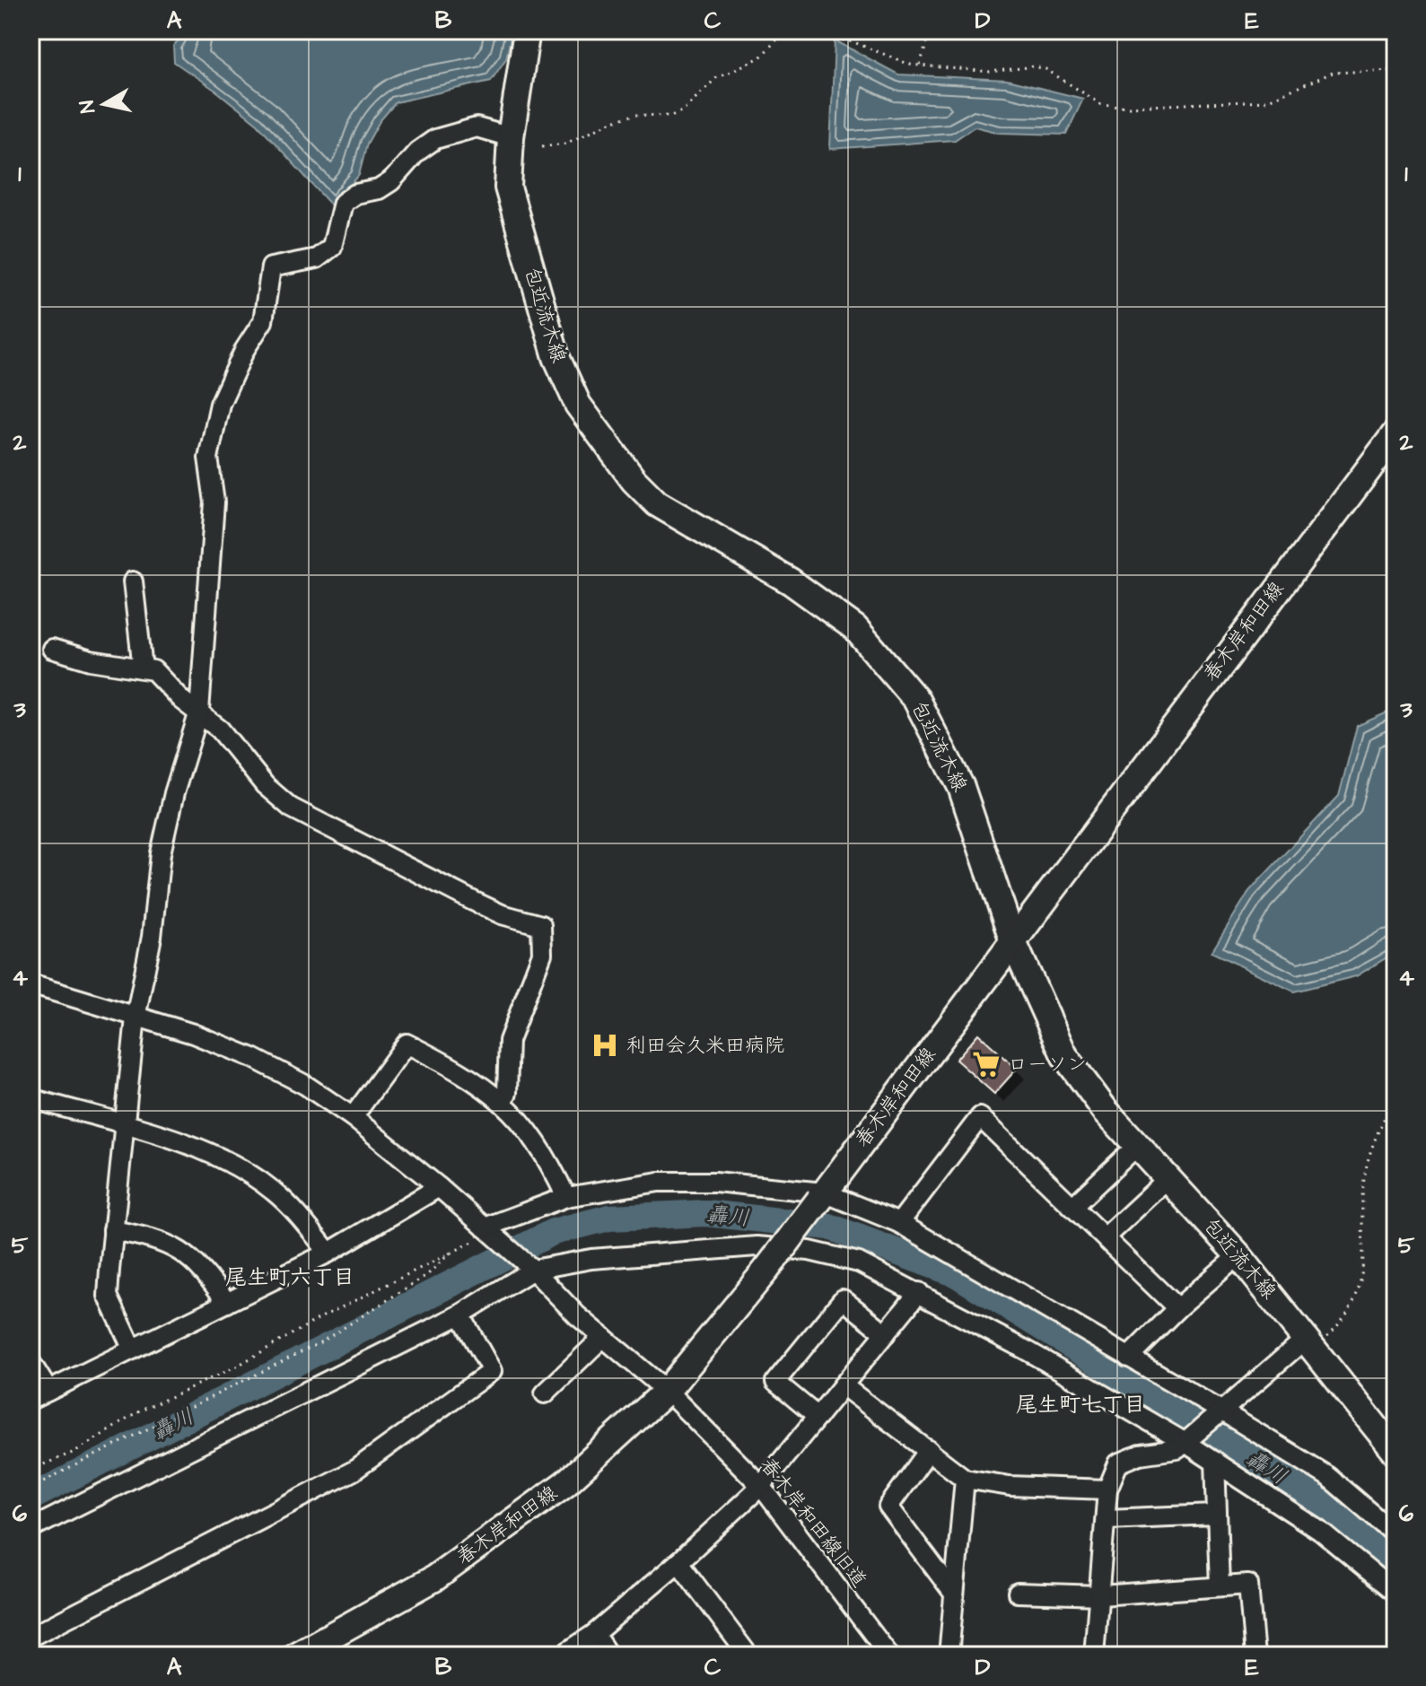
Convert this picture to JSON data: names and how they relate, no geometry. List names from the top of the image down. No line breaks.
{"streets":{"street":["包近流木線","春木岸和田線","春木岸和田線旧道"]},"crossings":[["包近流木線","春木岸和田線"],["春木岸和田線","春木岸和田線旧道"]],"districts":["尾生町六丁目","尾生町七丁目"],"water":["轟川"],"places":{"hospital":["利田会久米田病院"],"supermarket":["ローソン"]},"north":"left","grid":{"columns":["A","B","C","D","E"],"rows":["1","2","3","4","5","6"]}}
